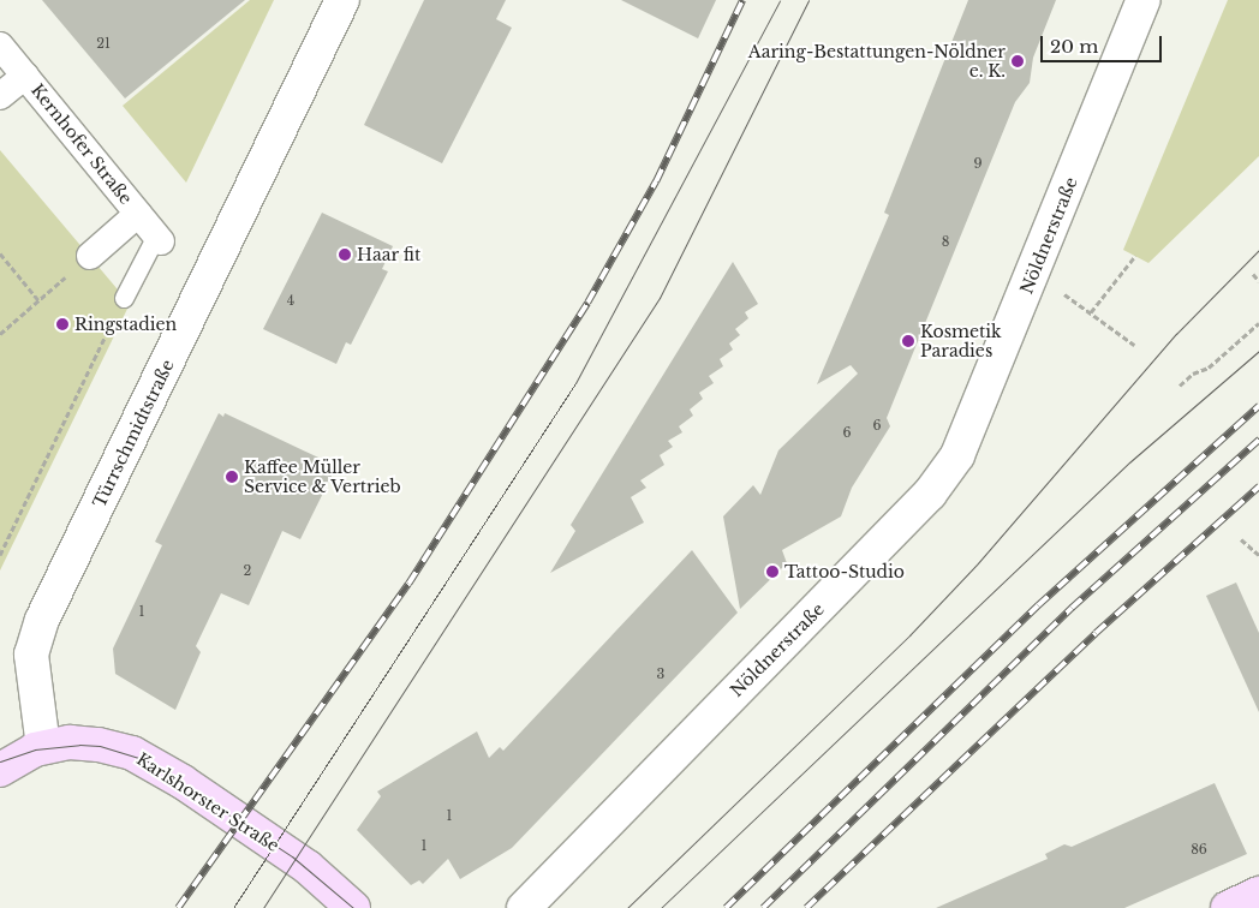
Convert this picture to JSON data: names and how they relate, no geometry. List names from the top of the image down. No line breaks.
{"streets":{"main road":["Karlshorster Straße"],"street":["Kernhofer Straße","Nöldnerstraße","Türrschmidtstraße"]},"crossings":[["Türrschmidtstraße","Karlshorster Straße"]],"places":["Aaring-Bestattungen-Nöldner e. K.","Haar fit","Ringstadien","Kosmetik Paradies","Kaffee Müller Service & Vertrieb","Tattoo-Studio"],"house_numbers":["21","9","8","4","6","6","2","1","3","1","1","86"],"scale_bar":"20 m"}
